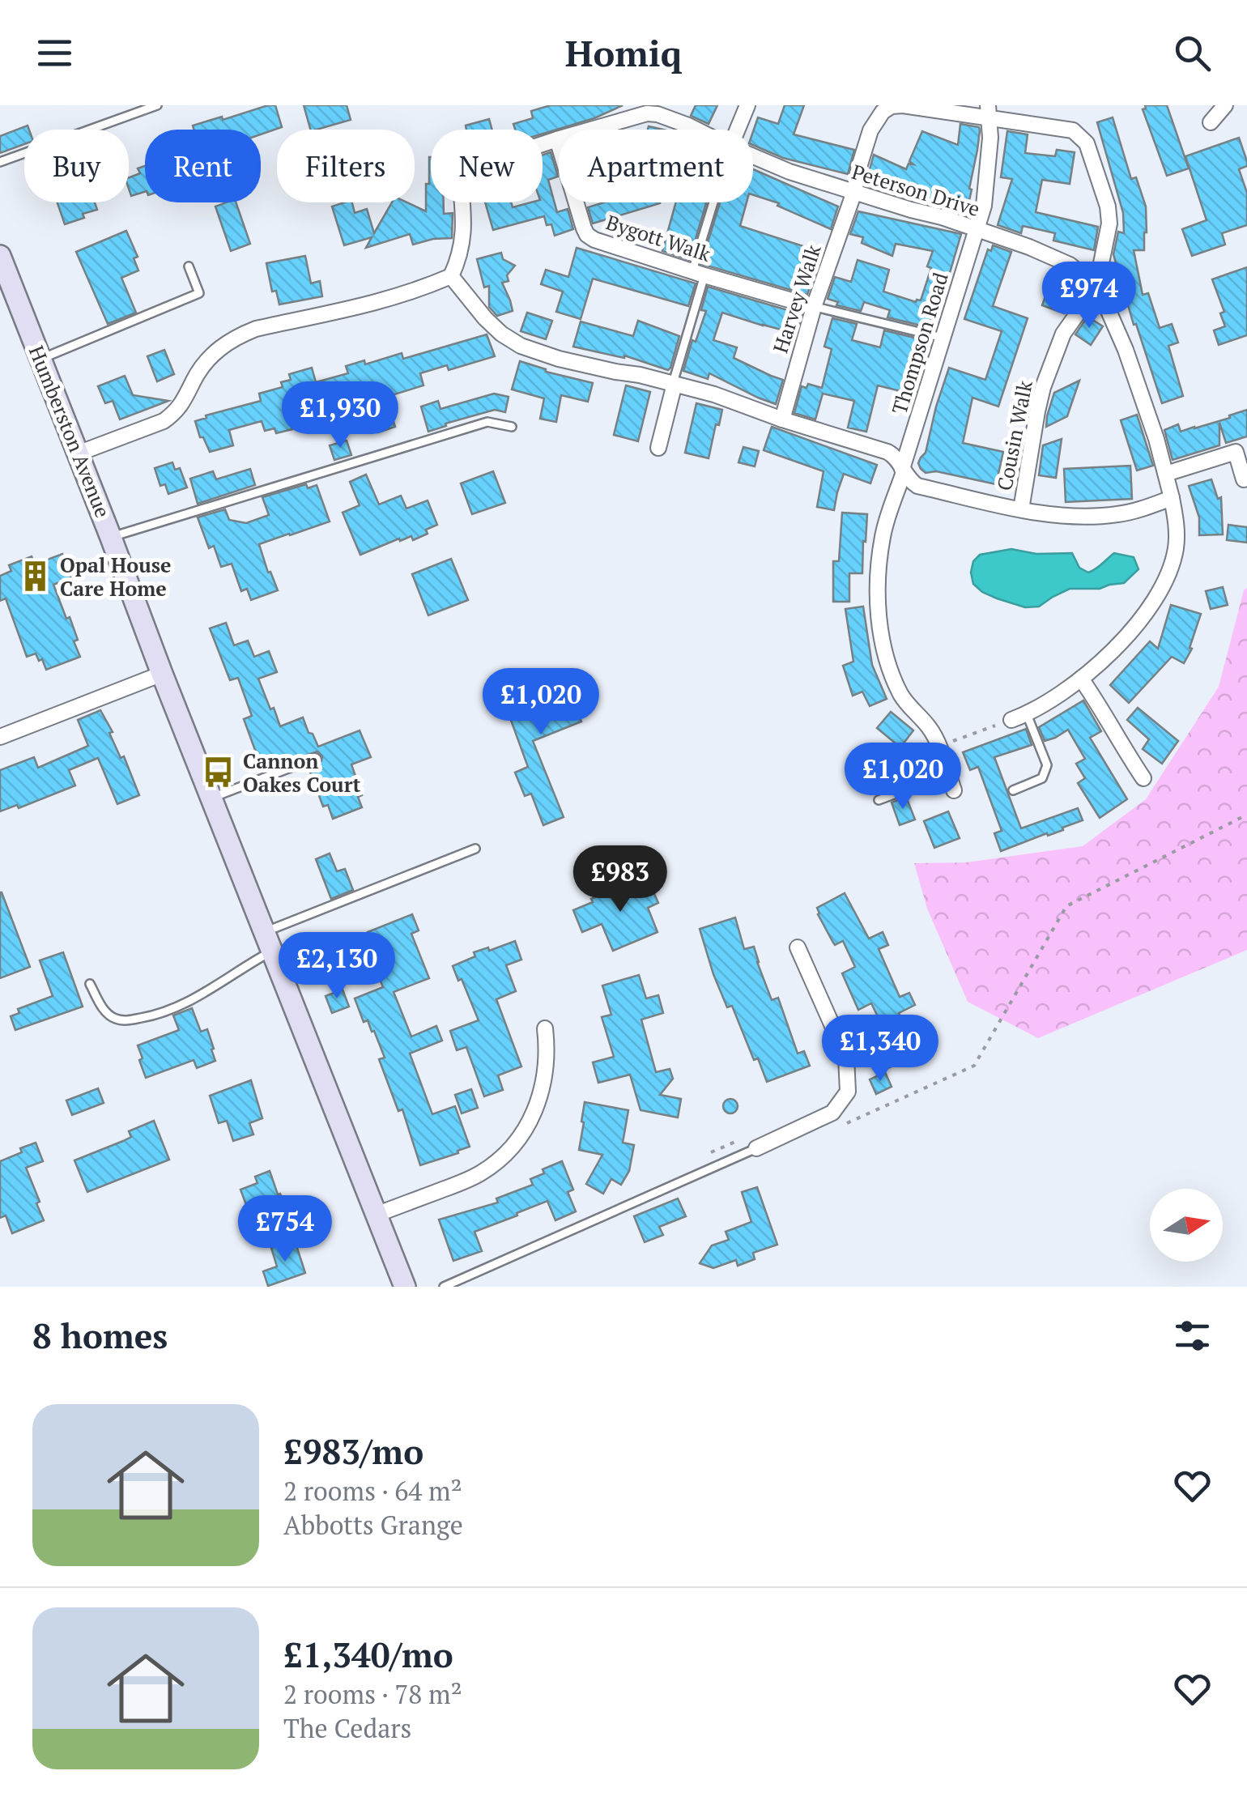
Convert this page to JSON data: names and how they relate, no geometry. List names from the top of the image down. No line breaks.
{"streets":{"main road":["Humberston Avenue"],"street":["Peterson Drive","Bygott Walk","Harvey Walk","Thompson Road","Cousin Walk"]},"crossings":[["Peterson Drive","Bygott Walk"],["Peterson Drive","Harvey Walk"],["Peterson Drive","Thompson Road"],["Peterson Drive","Cousin Walk"],["Bygott Walk","Harvey Walk"],["Harvey Walk","Thompson Road"]],"places":{"building":["Opal House Care Home"],"bus stop":["Cannon Oakes Court"]},"north":"right","page":{"header":"Homiq","chip":["Buy","Rent","Filters","New","Apartment"],"price":["£974","£1,930","£1,020","£1,020","£983","£2,130","£1,340","£754"],"heading":"8 homes","list":[{"name":"£983/mo","note":"2 rooms · 64 m² · Abbotts Grange"},{"name":"£1,340/mo","note":"2 rooms · 78 m² · The Cedars"}]}}
